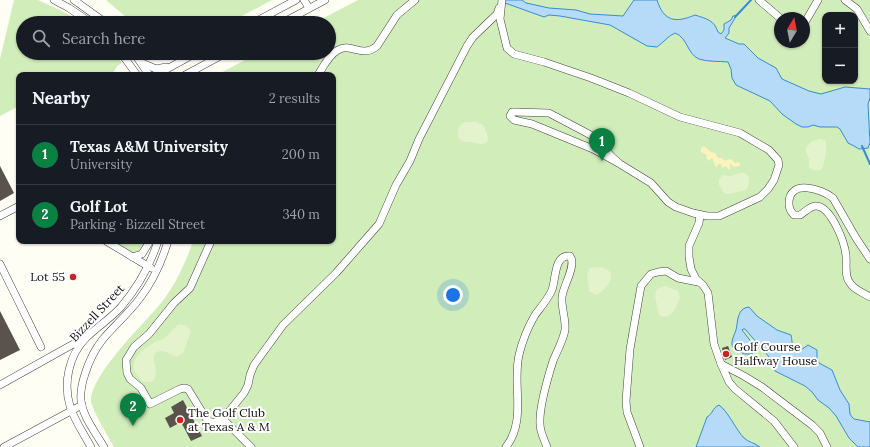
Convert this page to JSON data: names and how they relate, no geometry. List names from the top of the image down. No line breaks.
{"streets":{"street":["Bizzell Street"]},"places":["Lot 55","Golf Course Halfway House","The Golf Club at Texas A & M"],"north":"top","page":{"map_buttons":["+","−"],"search":"Search here","heading":["Nearby","2 results"],"list":[{"mark":"1","name":"Texas A&M University","note":"University","value":"200 m"},{"mark":"2","name":"Golf Lot","note":"Parking · Bizzell Street","value":"340 m"}],"pins":["1","2"]}}
